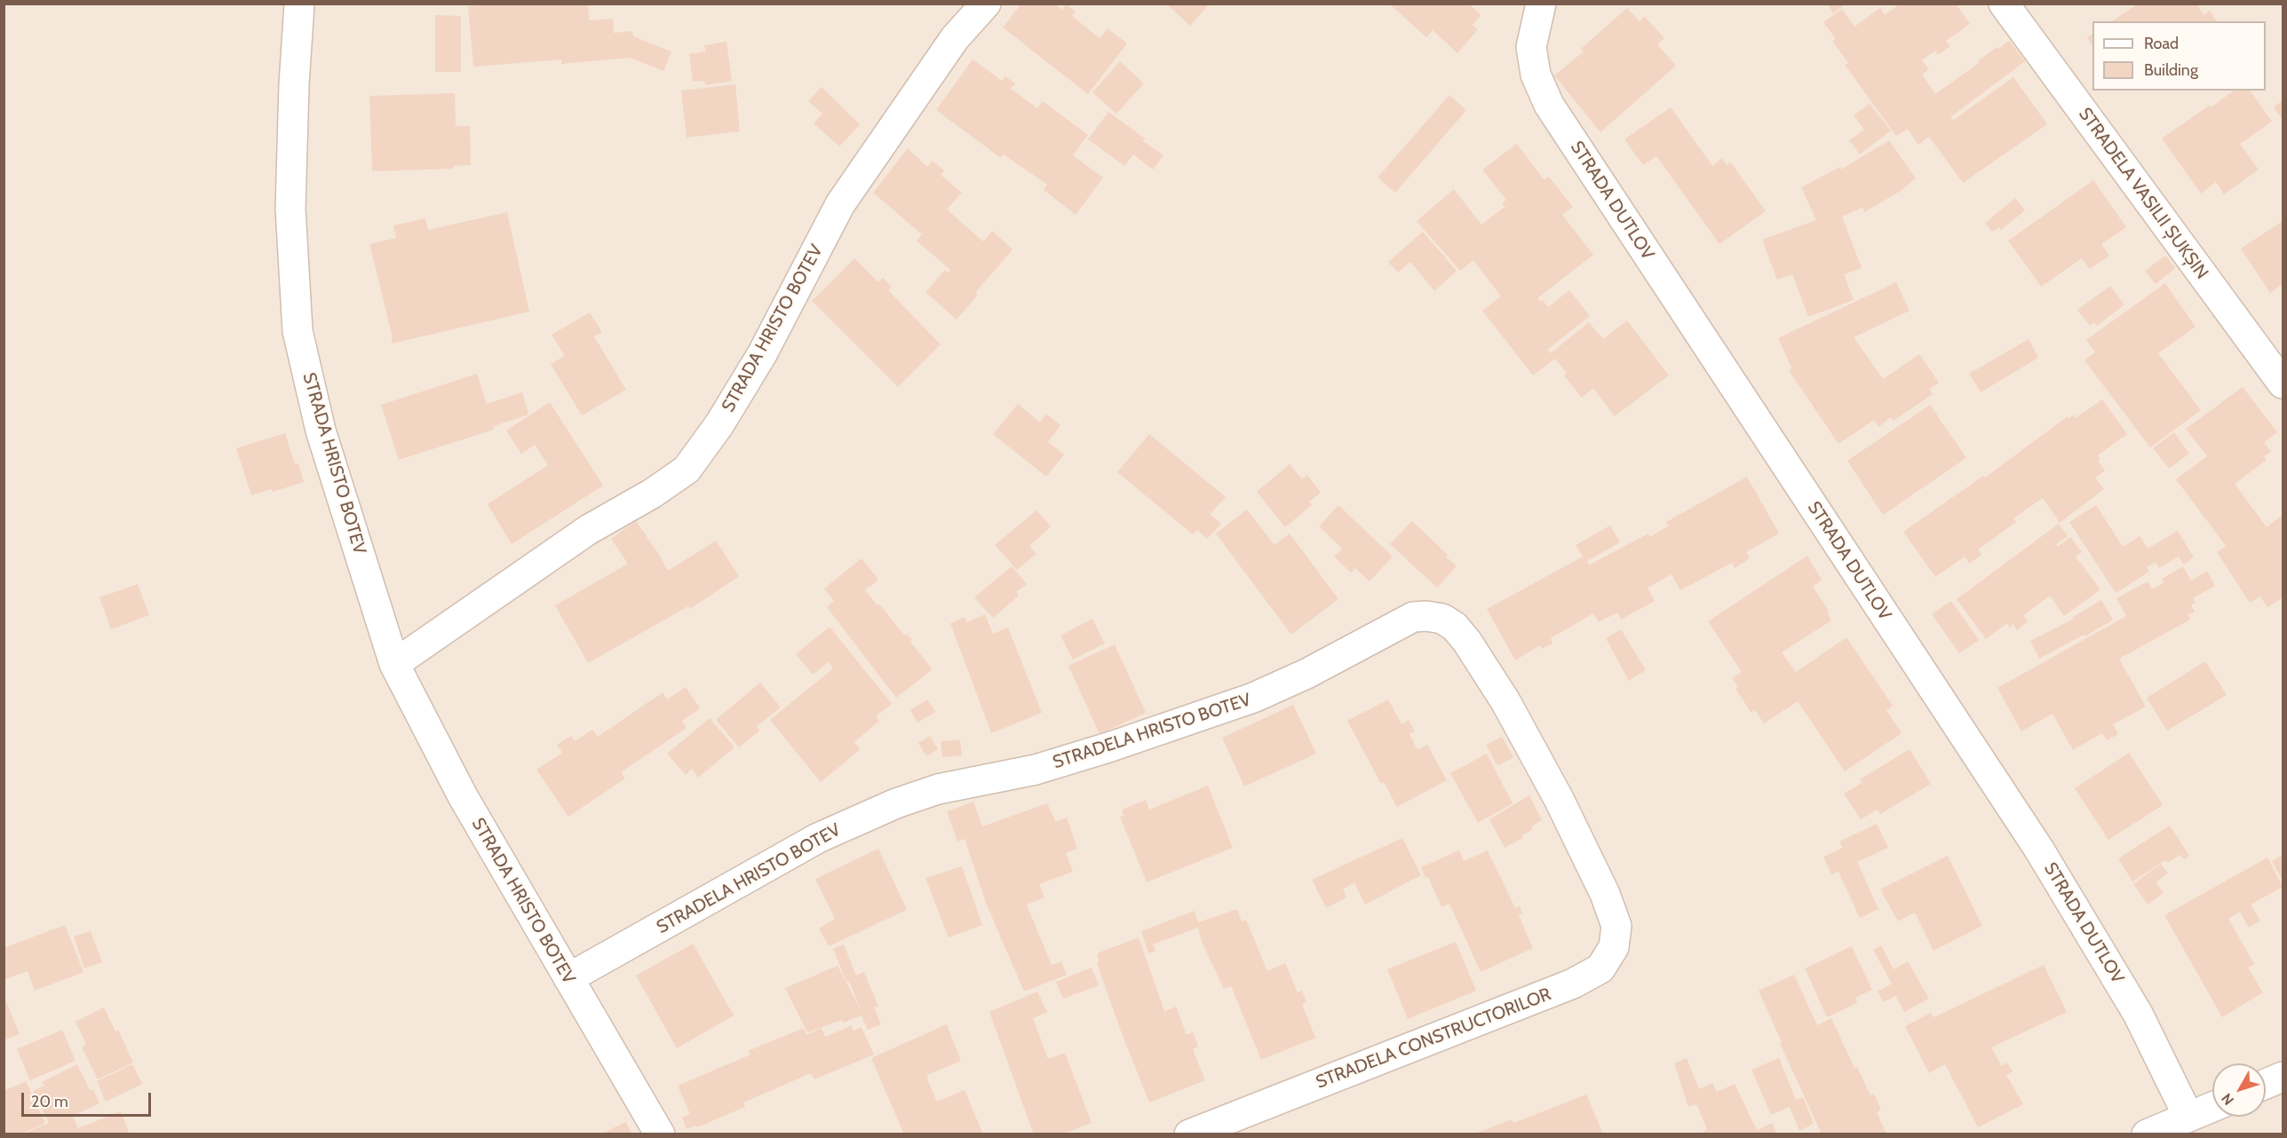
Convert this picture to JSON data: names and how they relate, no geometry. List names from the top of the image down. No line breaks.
{"streets":{"street":["STRADELA VASILII ȘUKȘIN","STRADA DUTLOV","STRADA HRISTO BOTEV","STRADELA HRISTO BOTEV","STRADELA CONSTRUCTORILOR"]},"crossings":[["STRADA HRISTO BOTEV","STRADELA HRISTO BOTEV"],["STRADELA HRISTO BOTEV","STRADELA CONSTRUCTORILOR"]],"legend":["Road","Building"],"scale_bar":"20 m","north":"bottom left"}
